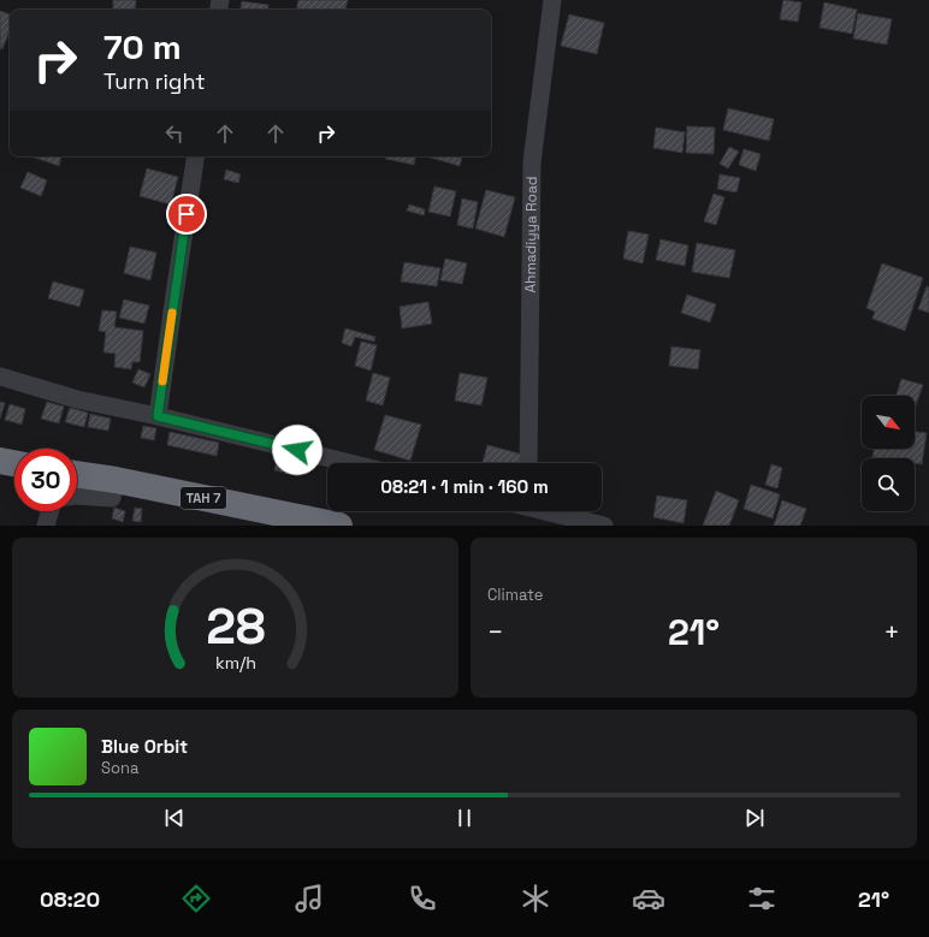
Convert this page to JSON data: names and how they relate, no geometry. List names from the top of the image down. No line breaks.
{"streets":{"highway":["TAH 7"],"street":["Ahmadiyya Road"]},"north":"bottom right","page":{"turn":["70 m","Turn right"],"limit":"30","trip":"08:21 · 1 min · 160 m","tile":"Climate","heat":["−","21°","+"],"song":["Blue Orbit","Sona"],"tabs":["08:20","21°"],"gauge":["28","km/h"]}}
